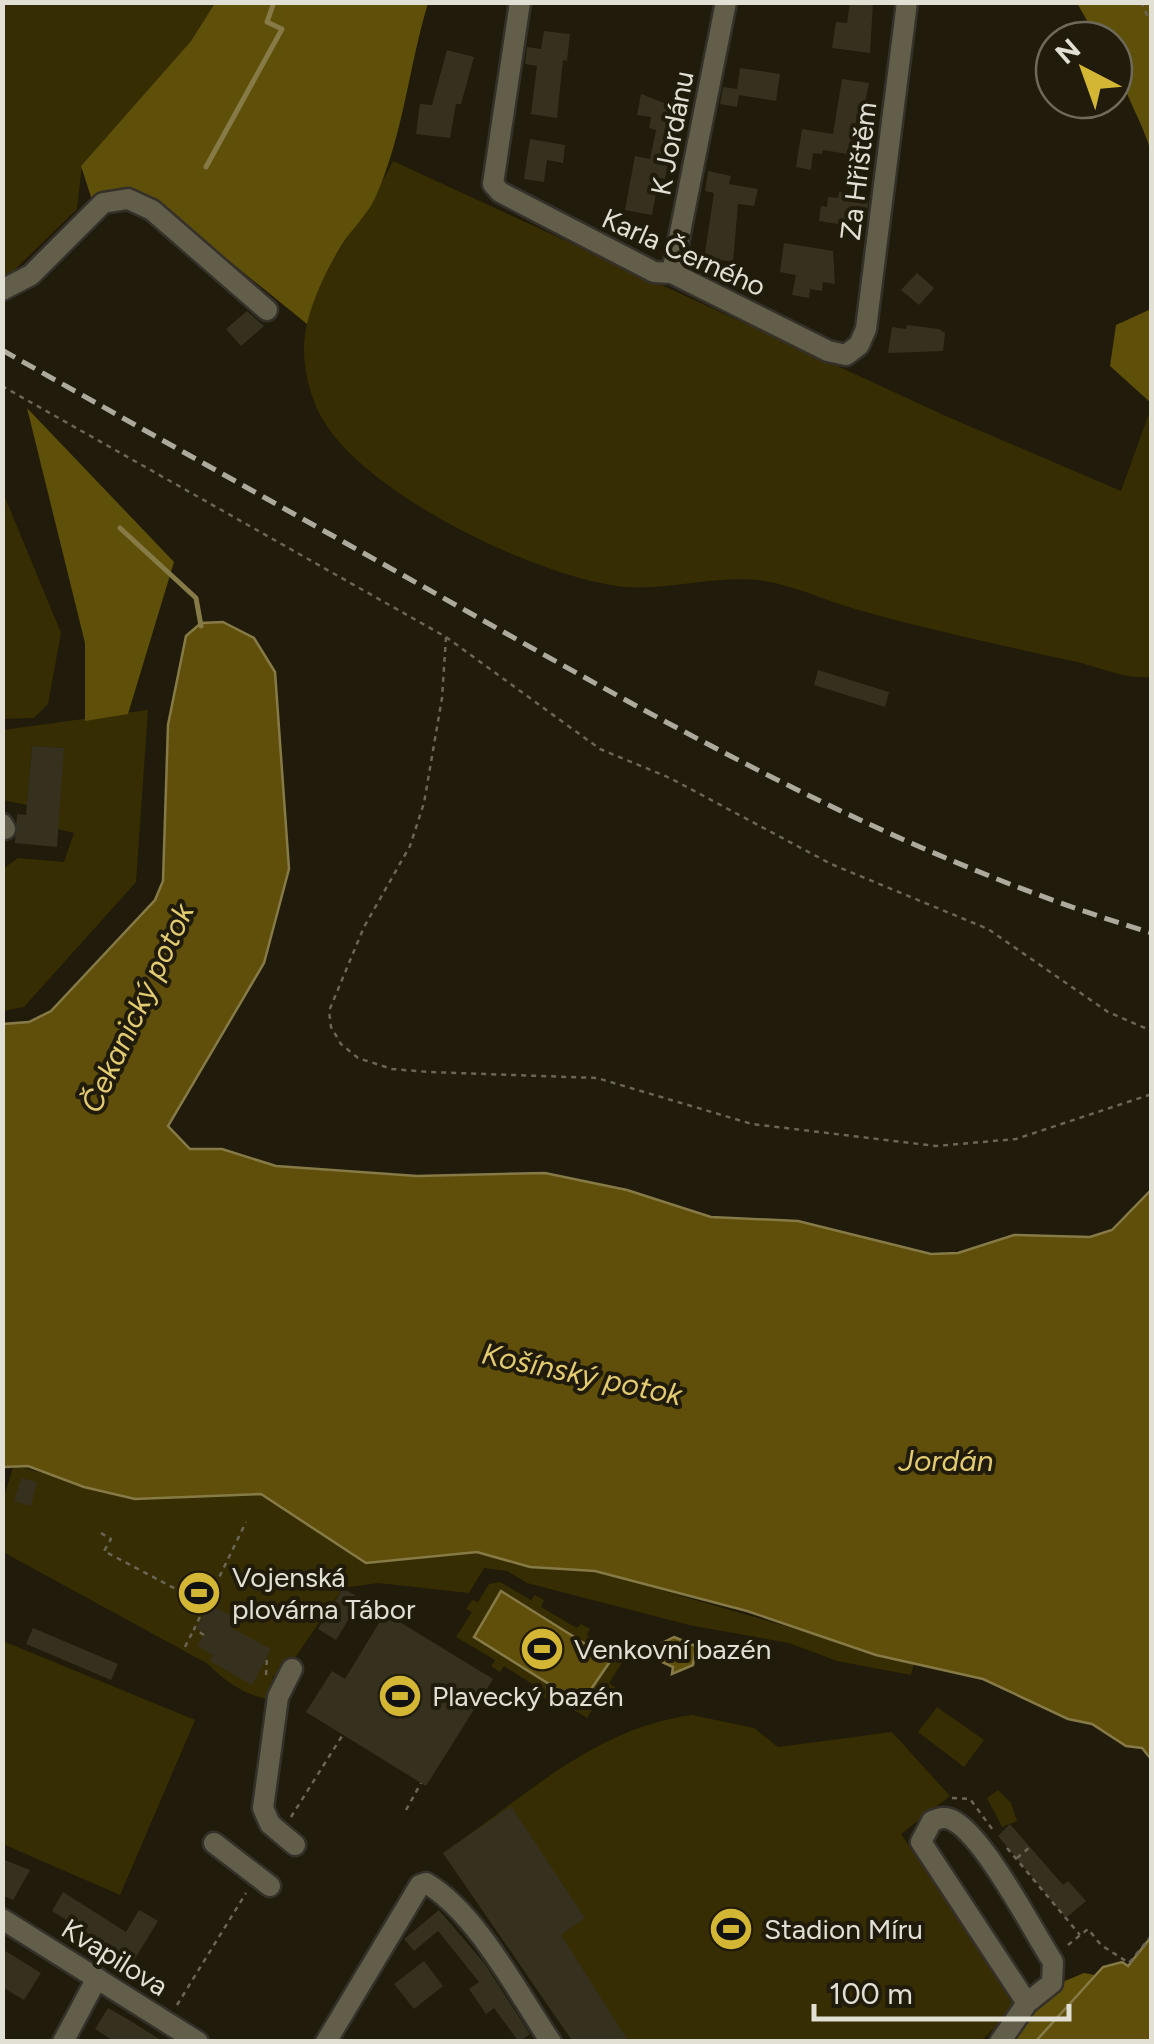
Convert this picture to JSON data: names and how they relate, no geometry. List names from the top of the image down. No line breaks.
{"streets":{"street":["K Jordánu","Za Hřištěm","Karla Černého","Kvapilova"]},"crossings":[["K Jordánu","Karla Černého"],["Za Hřištěm","Karla Černého"]],"water":["Čekanický potok","Košínský potok","Jordán"],"places":{"sports":["Vojenská plovárna Tábor","Venkovní bazén","Plavecký bazén","Stadion Míru"]},"scale_bar":"100 m","north":"top left"}
